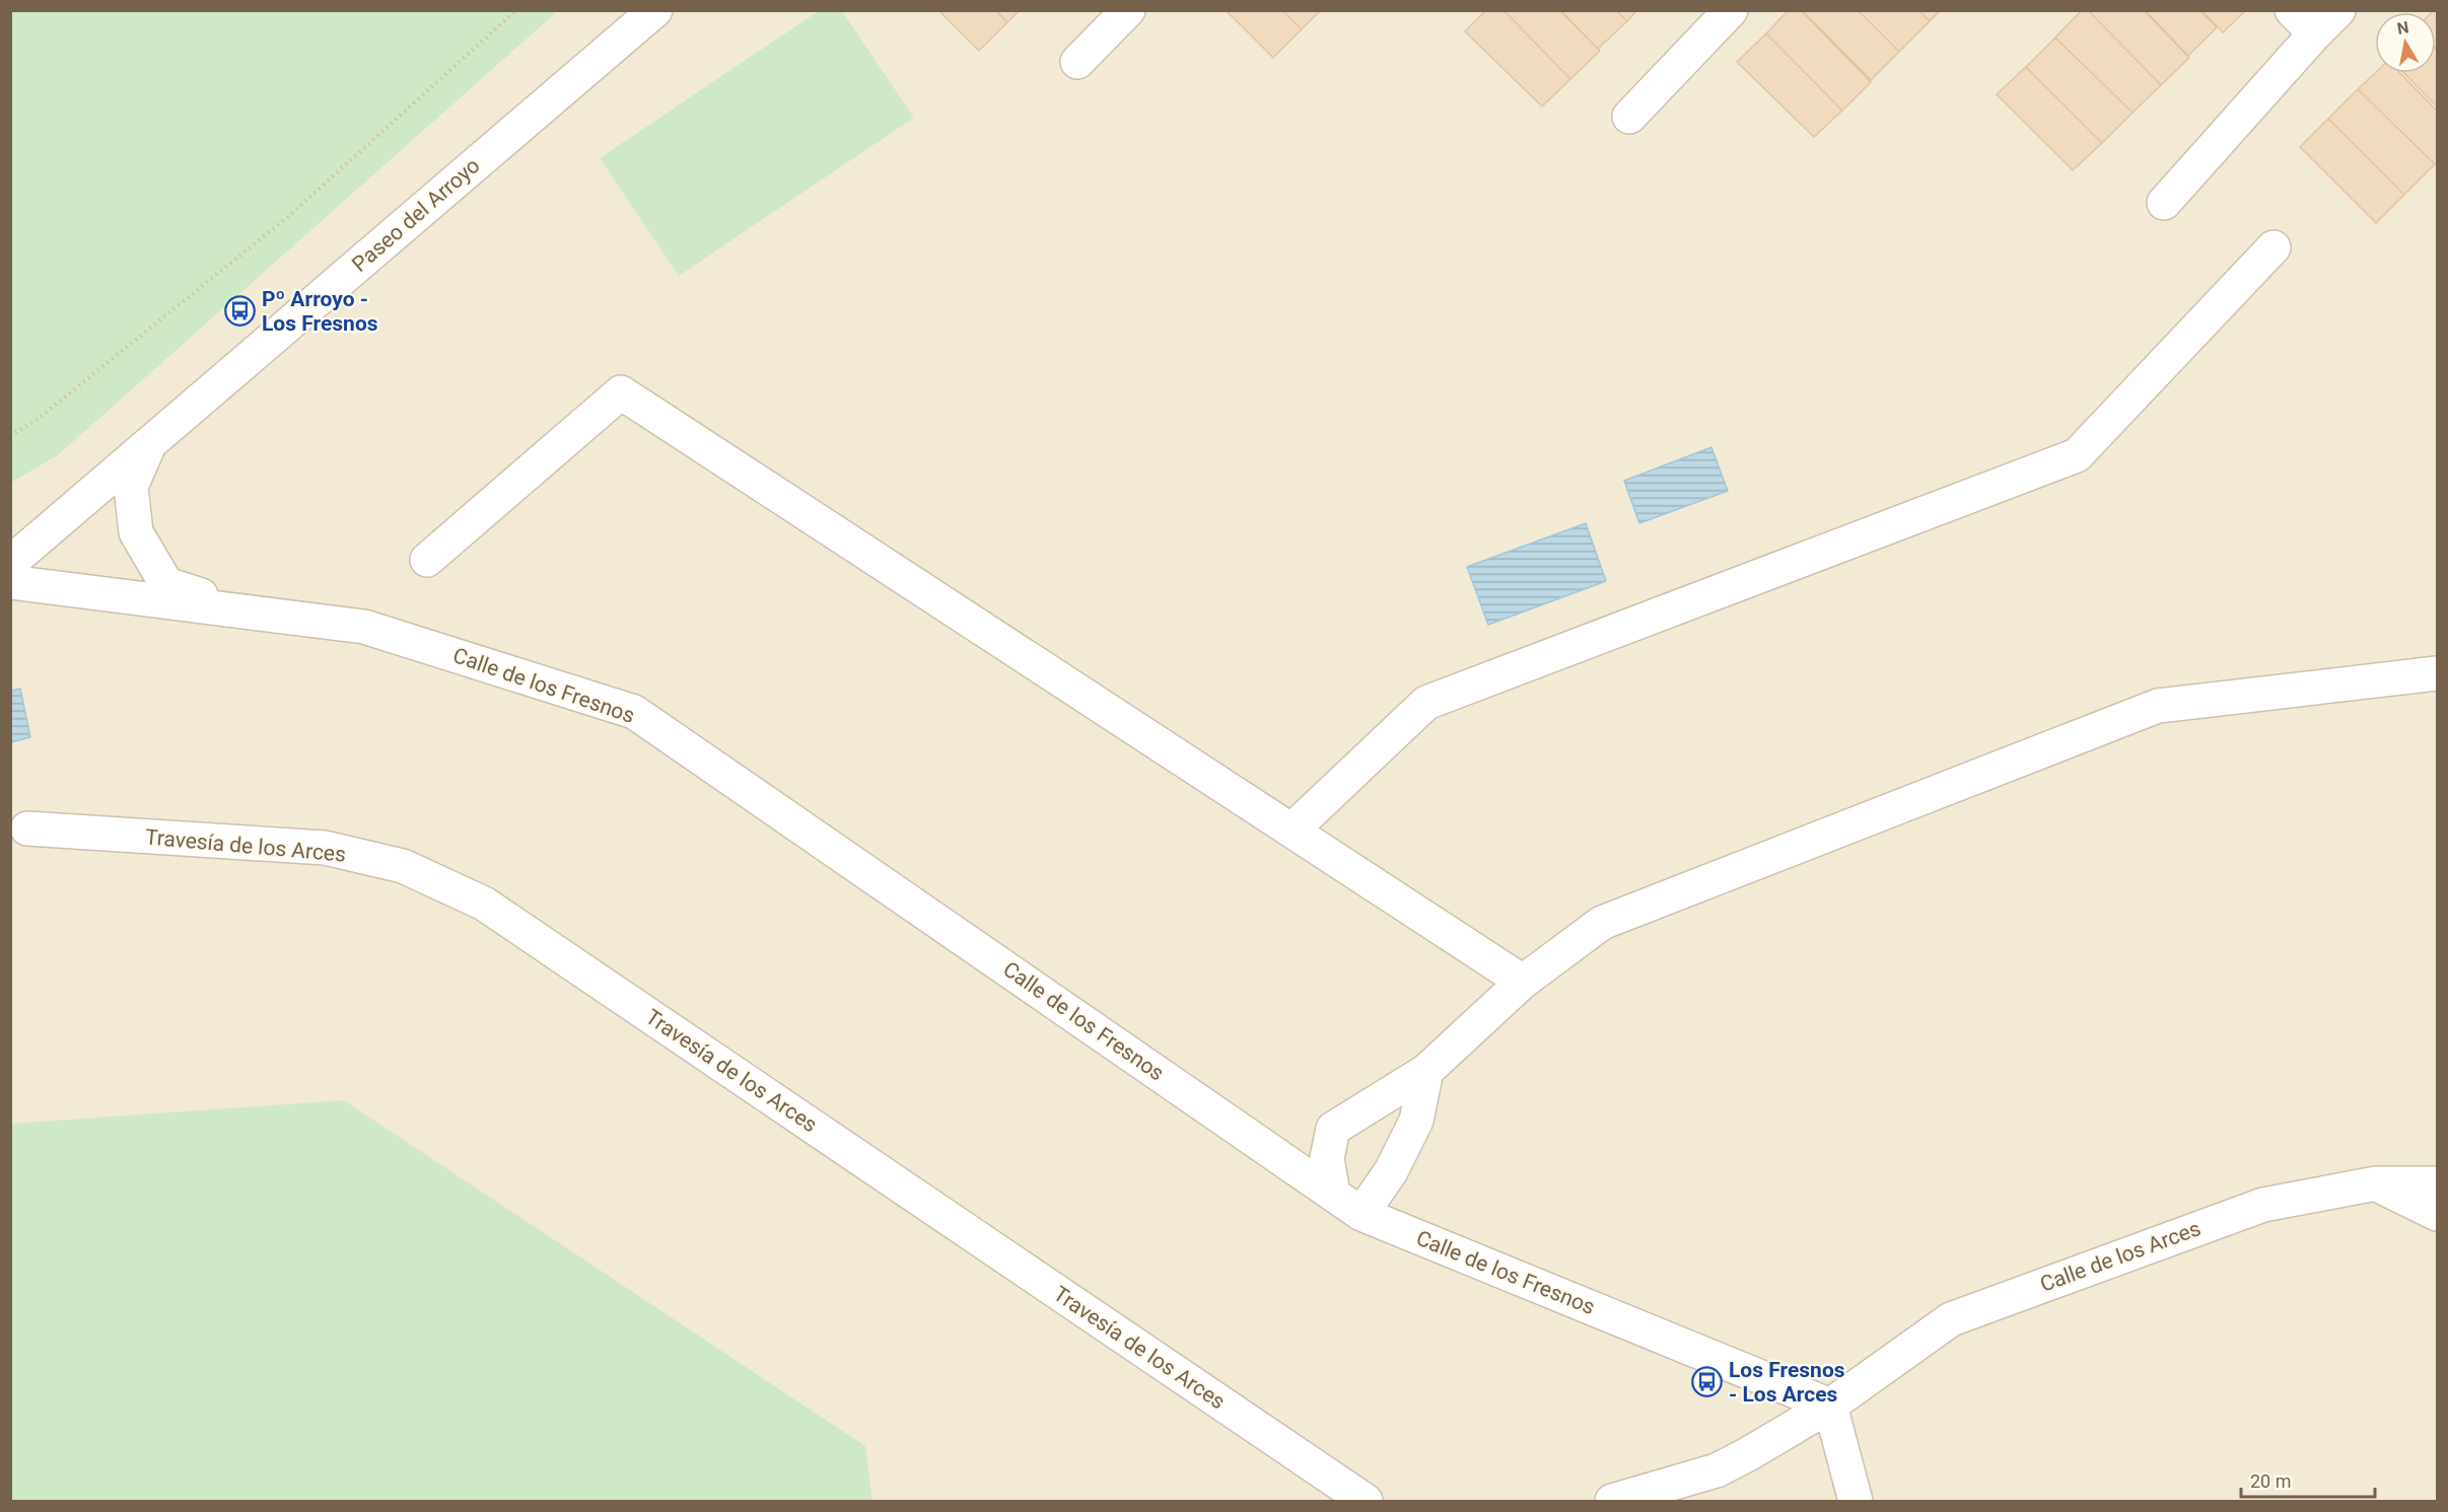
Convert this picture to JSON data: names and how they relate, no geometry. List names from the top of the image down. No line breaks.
{"streets":{"street":["Paseo del Arroyo","Calle de los Fresnos","Travesía de los Arces","Calle de los Arces"]},"crossings":[["Paseo del Arroyo","Calle de los Fresnos"],["Calle de los Fresnos","Calle de los Arces"]],"places":{"bus stop":["Pº Arroyo - Los Fresnos","Los Fresnos - Los Arces"]},"scale_bar":"20 m","north":"top"}
